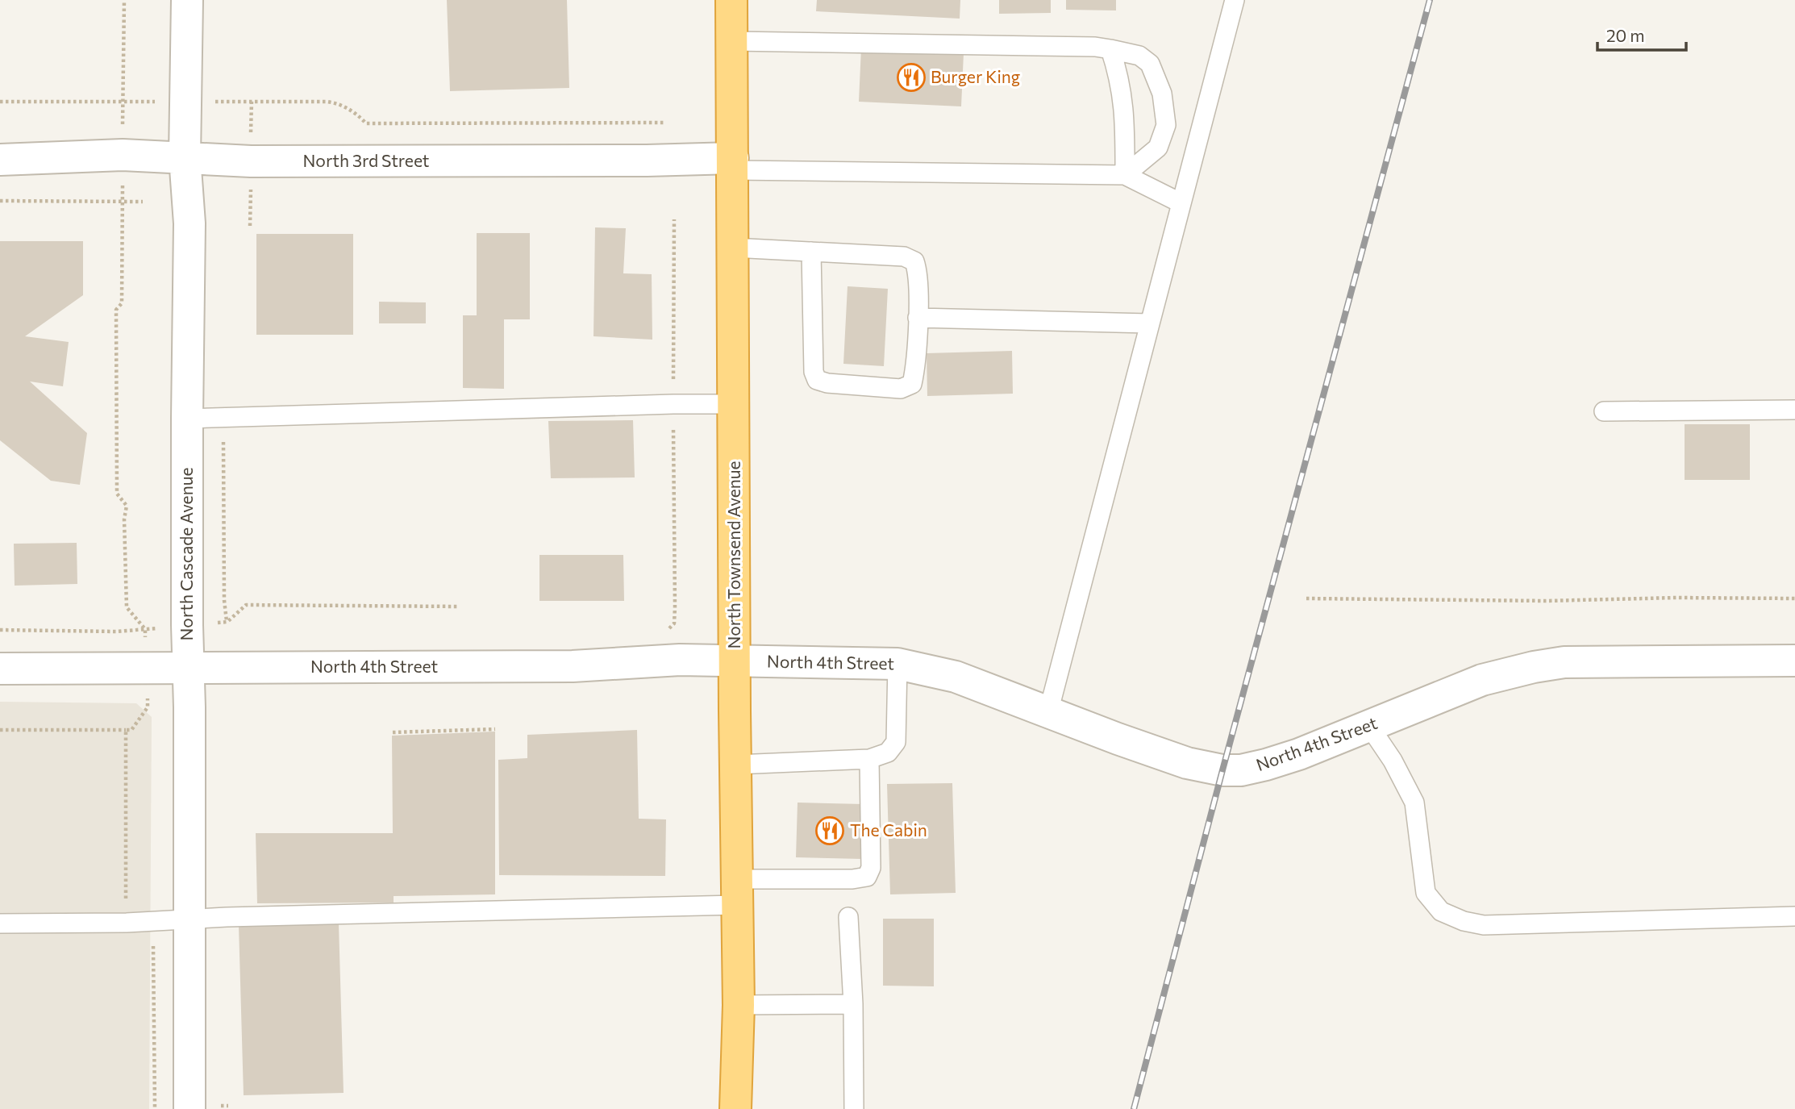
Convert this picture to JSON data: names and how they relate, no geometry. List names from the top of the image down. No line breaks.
{"streets":{"highway":["North Townsend Avenue"],"street":["North 3rd Street","North Cascade Avenue","North 4th Street"]},"crossings":[["North 3rd Street","North Cascade Avenue"],["North 3rd Street","North Townsend Avenue"],["North Cascade Avenue","North 4th Street"],["North Townsend Avenue","North 4th Street"]],"places":{"restaurant":["Burger King","The Cabin"]},"scale_bar":"20 m"}
